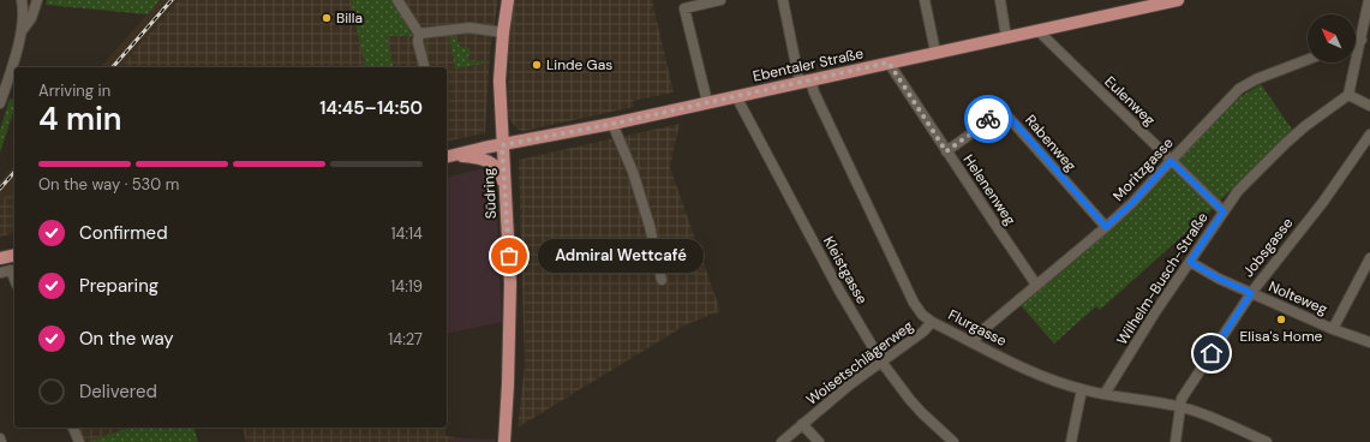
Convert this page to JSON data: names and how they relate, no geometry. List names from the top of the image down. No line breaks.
{"streets":{"main road":["Ebentaler Straße","Südring"],"street":["Eulenweg","Rabenweg","Moritzgasse","Helenenweg","Jobsgasse","Kleistgasse","Wilhelm-Busch-Straße","Nolteweg","Flurgasse","Woisetschlägerweg"]},"crossings":[["Ebentaler Straße","Eulenweg"],["Ebentaler Straße","Helenenweg"],["Ebentaler Straße","Südring"],["Ebentaler Straße","Kleistgasse"],["Ebentaler Straße","Flurgasse"],["Eulenweg","Moritzgasse"],["Eulenweg","Wilhelm-Busch-Straße"],["Rabenweg","Moritzgasse"],["Rabenweg","Helenenweg"],["Moritzgasse","Helenenweg"],["Moritzgasse","Flurgasse"],["Jobsgasse","Nolteweg"],["Jobsgasse","Flurgasse"],["Kleistgasse","Woisetschlägerweg"],["Wilhelm-Busch-Straße","Nolteweg"],["Wilhelm-Busch-Straße","Flurgasse"],["Flurgasse","Woisetschlägerweg"]],"places":["Billa","Linde Gas","Admiral Wettcafé","Elisa's Home"],"north":"top left","page":{"heading":["4 min","Arriving in","14:45–14:50"],"bar":"On the way · 530 m","list":[["Confirmed","14:14"],["Preparing","14:19"],["On the way","14:27"],"Delivered"],"bubble":"Admiral Wettcafé"}}
